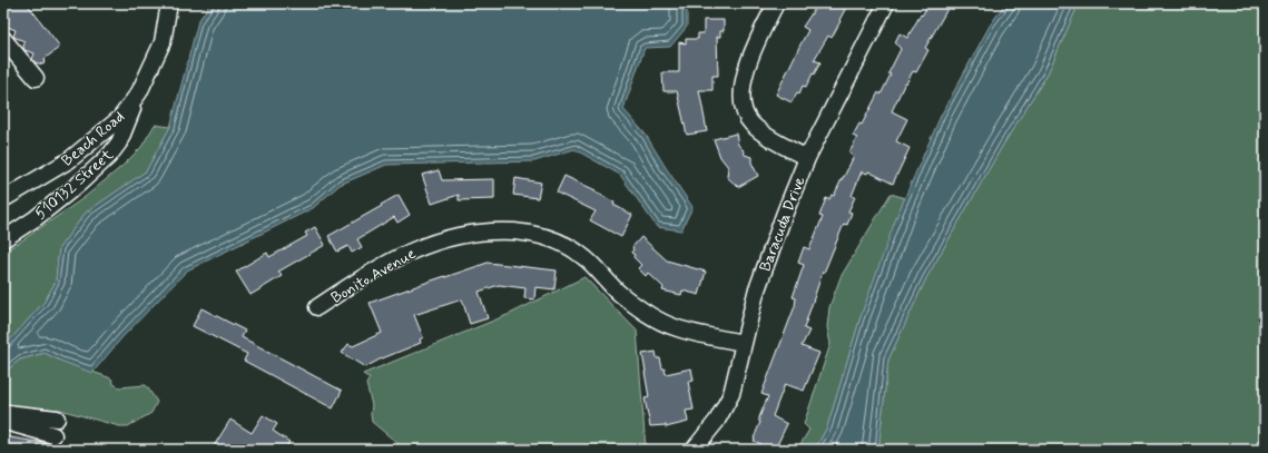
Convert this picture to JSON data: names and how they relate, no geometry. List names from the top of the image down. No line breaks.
{"streets":{"street":["Beach Road","510132 Street","Baracuda Drive","Bonito Avenue"]},"crossings":[["Beach Road","510132 Street"],["Baracuda Drive","Bonito Avenue"]]}
